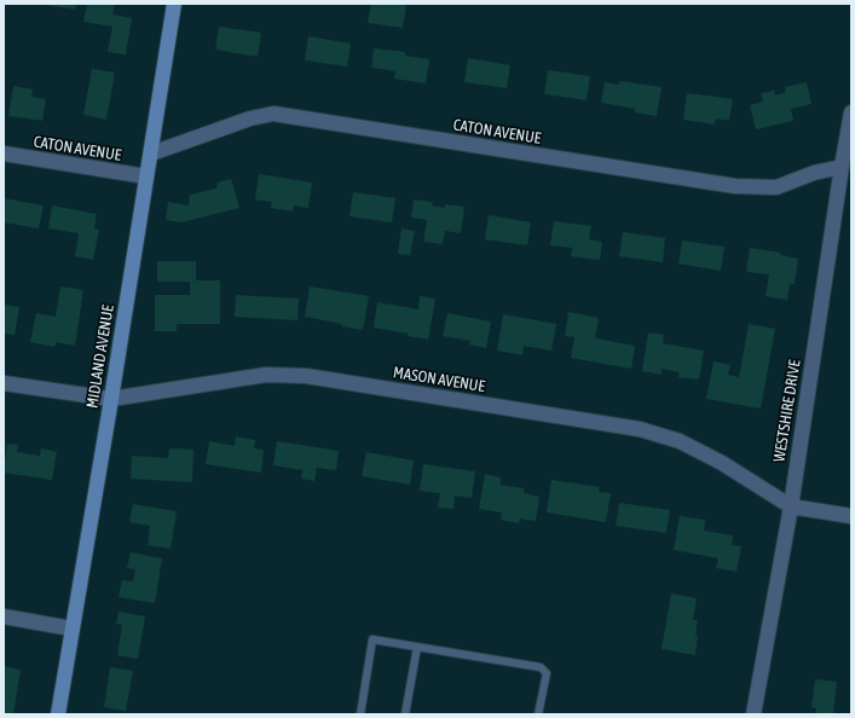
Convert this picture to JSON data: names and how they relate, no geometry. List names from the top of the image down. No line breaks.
{"streets":{"main road":["MIDLAND AVENUE"],"street":["CATON AVENUE","MASON AVENUE","WESTSHIRE DRIVE"]},"crossings":[["CATON AVENUE","MIDLAND AVENUE"],["CATON AVENUE","WESTSHIRE DRIVE"],["MIDLAND AVENUE","MASON AVENUE"],["MASON AVENUE","WESTSHIRE DRIVE"]]}
